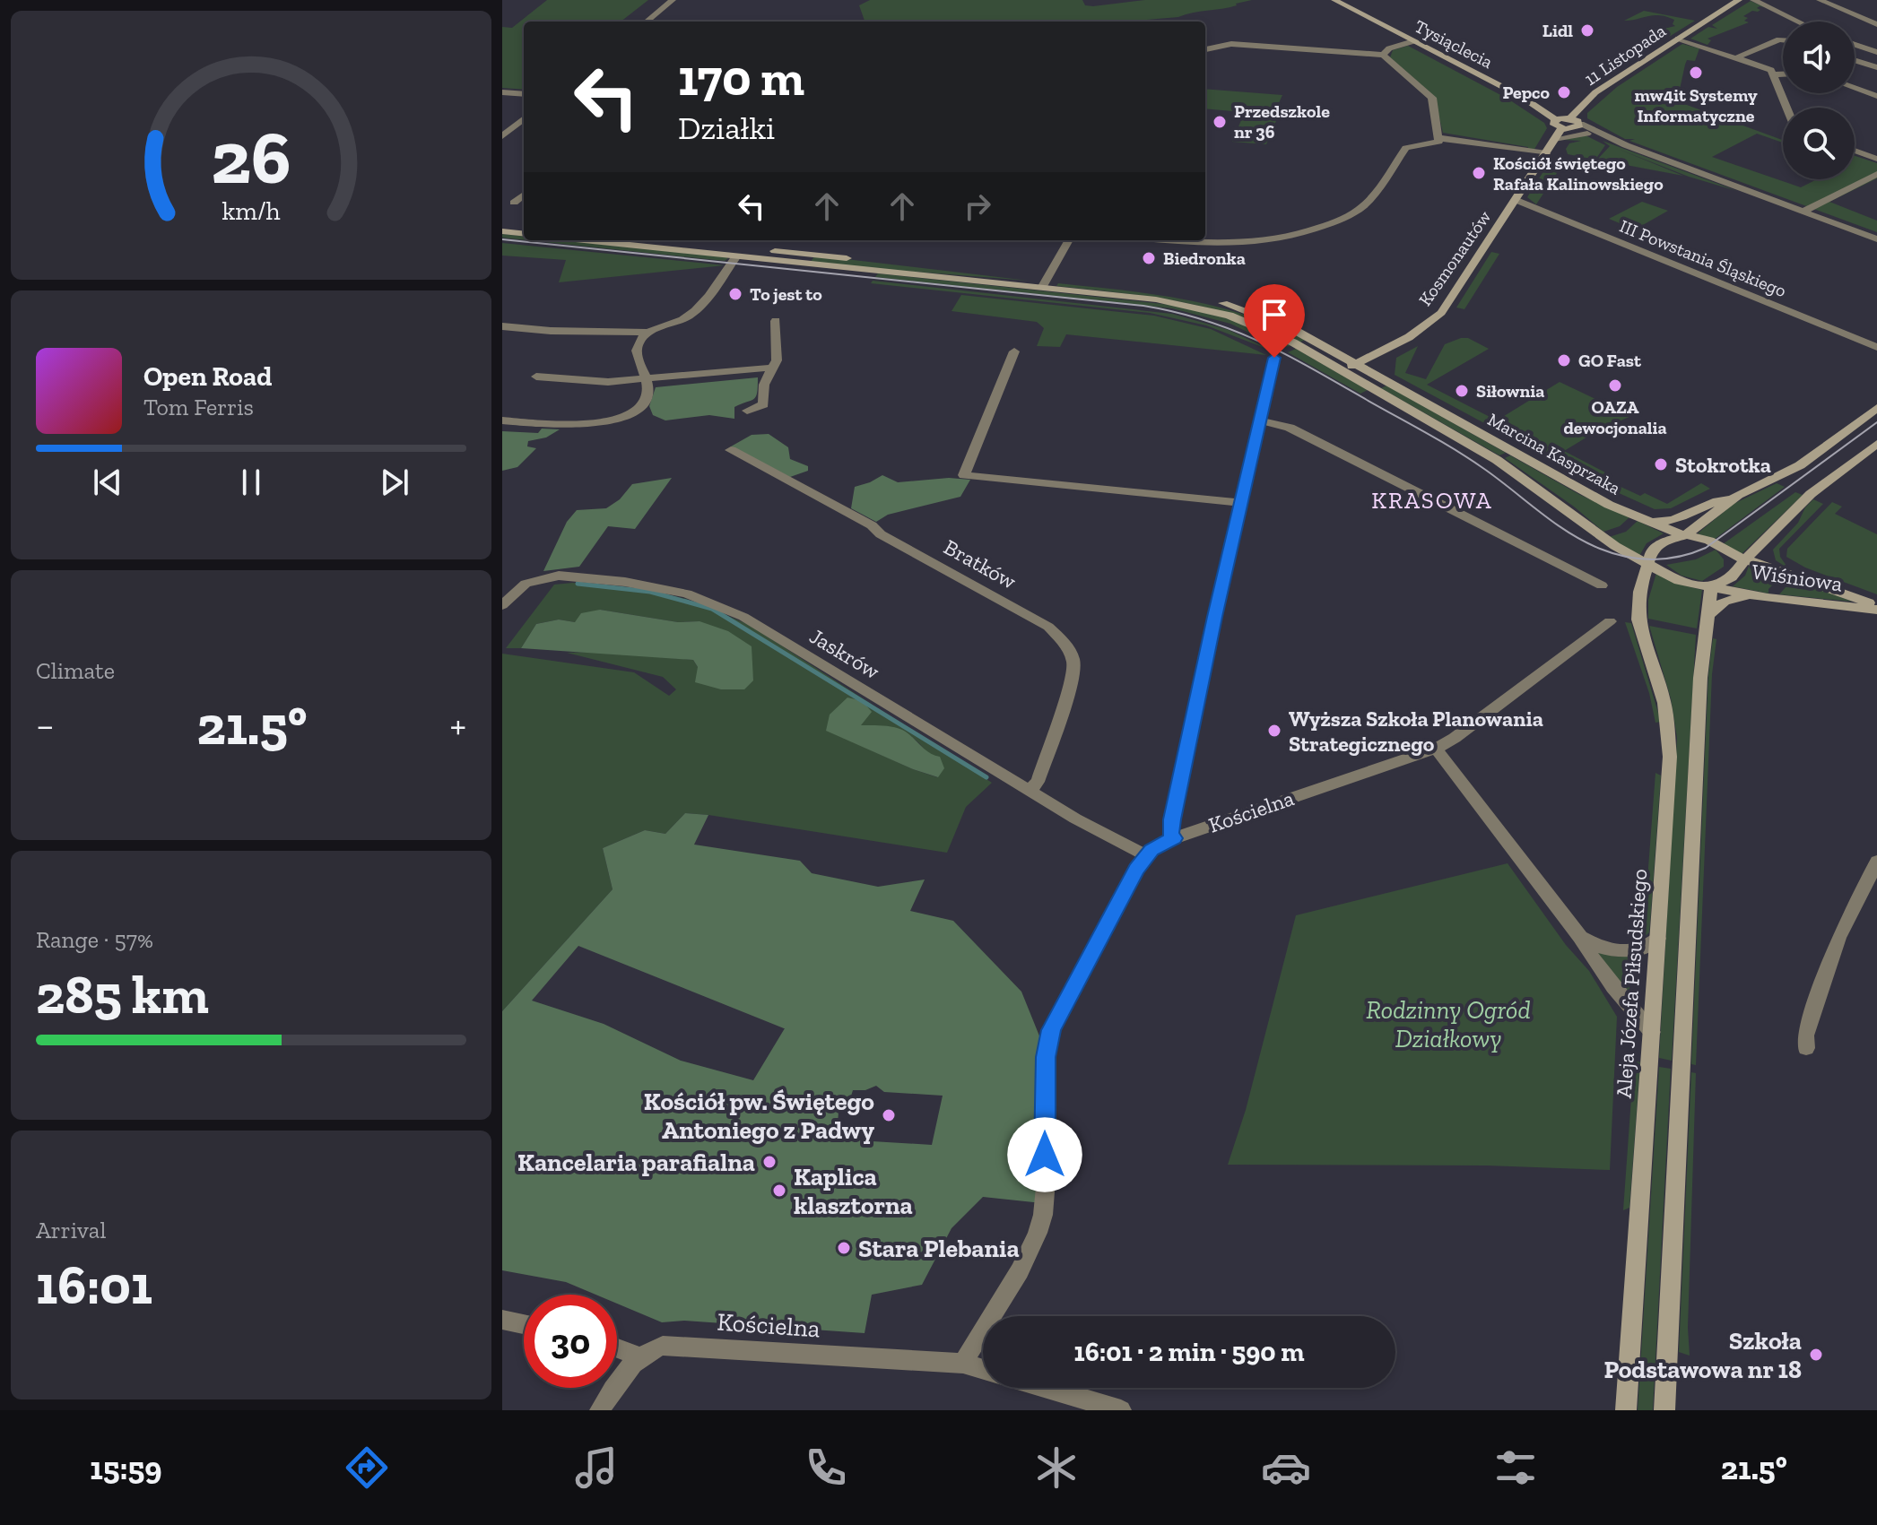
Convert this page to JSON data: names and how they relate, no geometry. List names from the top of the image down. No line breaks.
{"streets":{"street":["Tysiąclecia","11 Listopada","Kosmonautów","III Powstania Śląskiego","Marcina Kasprzaka","Bratków","Wiśniowa","Jaskrów","Kościelna","Aleja Józefa Piłsudskiego"]},"crossings":[["Kosmonautów","III Powstania Śląskiego"],["Kosmonautów","Marcina Kasprzaka"],["Marcina Kasprzaka","Wiśniowa"],["Marcina Kasprzaka","Aleja Józefa Piłsudskiego"],["Bratków","Jaskrów"],["Jaskrów","Kościelna"]],"districts":["KRASOWA"],"parks":["Rodzinny Ogród Działkowy"],"places":["Lidl","mw4it Systemy Informatyczne","Pepco","Przedszkole nr 36","Kościół świętego Rafała Kalinowskiego","Biedronka","To jest to","GO Fast","OAZA dewocjonalia","Siłownia","Stokrotka","Wyższa Szkoła Planowania Strategicznego","Kościół pw. Świętego Antoniego z Padwy","Kancelaria parafialna","Kaplica klasztorna","Stara Plebania","Szkoła Podstawowa nr 18"],"page":{"turn":["170 m","Działki"],"song":["Open Road","Tom Ferris"],"tile":["Climate",["Range · 57%","285 km"],["Arrival","16:01"]],"heat":["−","21.5°","+"],"limit":"30","trip":"16:01 · 2 min · 590 m","tabs":["15:59","21.5°"],"gauge":["26","km/h"]}}
